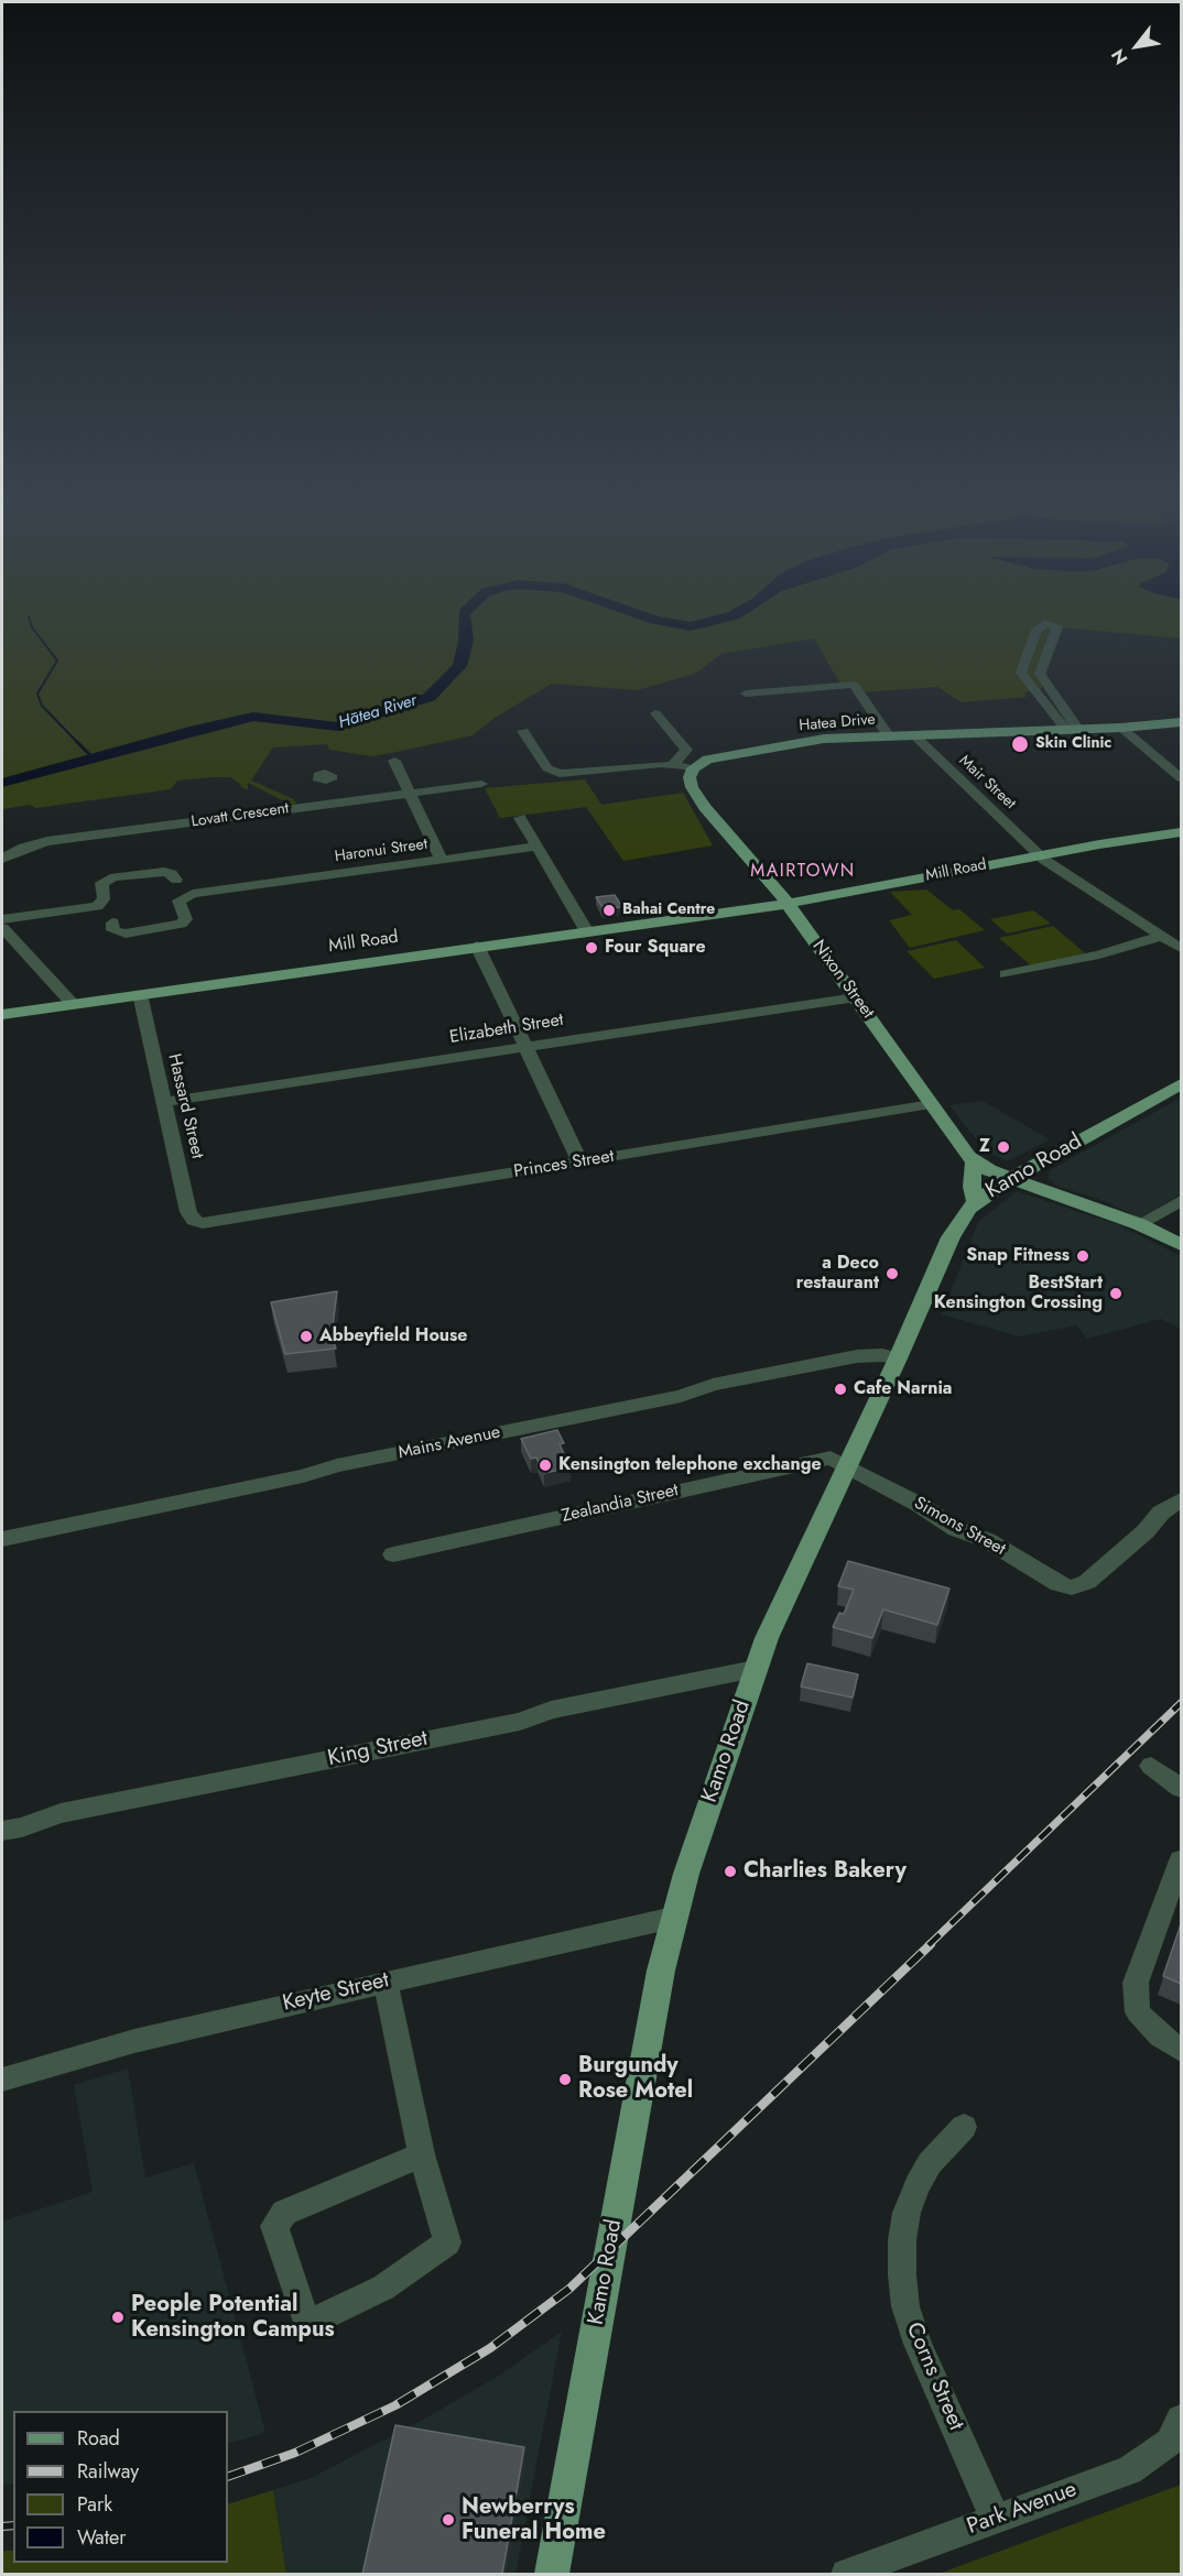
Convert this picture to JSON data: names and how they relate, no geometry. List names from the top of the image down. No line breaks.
{"streets":{"main road":["Hatea Drive","Mill Road","Nixon Street","Kamo Road"],"street":["Mair Street","Lovatt Crescent","Haronui Street","Elizabeth Street","Hassard Street","Princes Street","Mains Avenue","Zealandia Street","Simons Street","King Street","Keyte Street","Corns Street","Park Avenue"]},"crossings":[["Hatea Drive","Mair Street"],["Hatea Drive","Nixon Street"],["Mair Street","Mill Road"],["Mill Road","Nixon Street"],["Mill Road","Hassard Street"],["Nixon Street","Elizabeth Street"],["Nixon Street","Princes Street"],["Nixon Street","Kamo Road"],["Elizabeth Street","Hassard Street"],["Hassard Street","Princes Street"],["Kamo Road","Mains Avenue"],["Kamo Road","Zealandia Street"],["Kamo Road","Simons Street"],["Kamo Road","King Street"],["Kamo Road","Keyte Street"],["Zealandia Street","Simons Street"],["Corns Street","Park Avenue"]],"districts":["MAIRTOWN"],"water":["Hātea River"],"places":["Skin Clinic","Bahai Centre","Four Square","Z","Snap Fitness","a Deco restaurant","BestStart Kensington Crossing","Abbeyfield House","Cafe Narnia","Kensington telephone exchange","Charlies Bakery","Burgundy Rose Motel","People Potential Kensington Campus","Newberrys Funeral Home"],"legend":["Road","Railway","Park","Water"],"north":"bottom left"}
